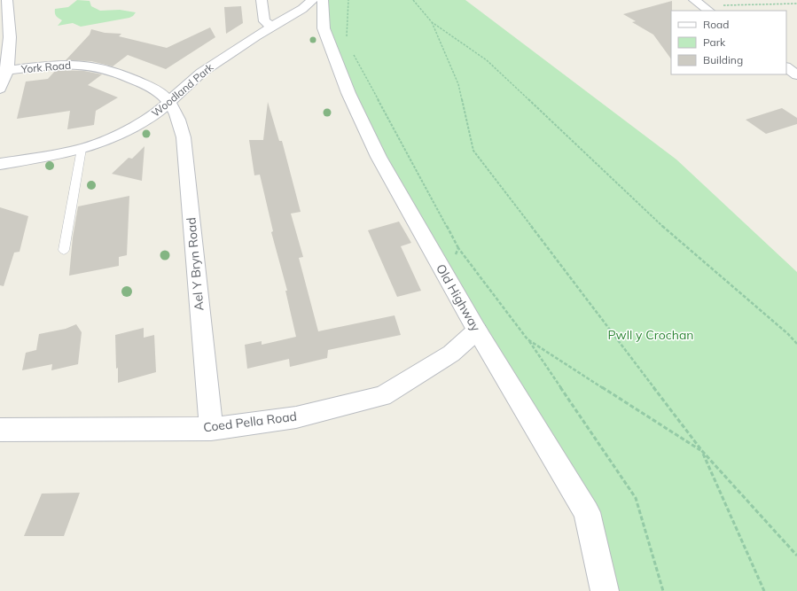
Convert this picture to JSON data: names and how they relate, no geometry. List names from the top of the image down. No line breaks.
{"streets":{"street":["York Road","Woodland Park","Ael Y Bryn Road","Old Highway","Coed Pella Road"]},"crossings":[["York Road","Woodland Park"],["York Road","Ael Y Bryn Road"],["Woodland Park","Ael Y Bryn Road"],["Ael Y Bryn Road","Coed Pella Road"],["Old Highway","Coed Pella Road"]],"parks":["Pwll y Crochan"],"legend":["Road","Park","Building"]}
